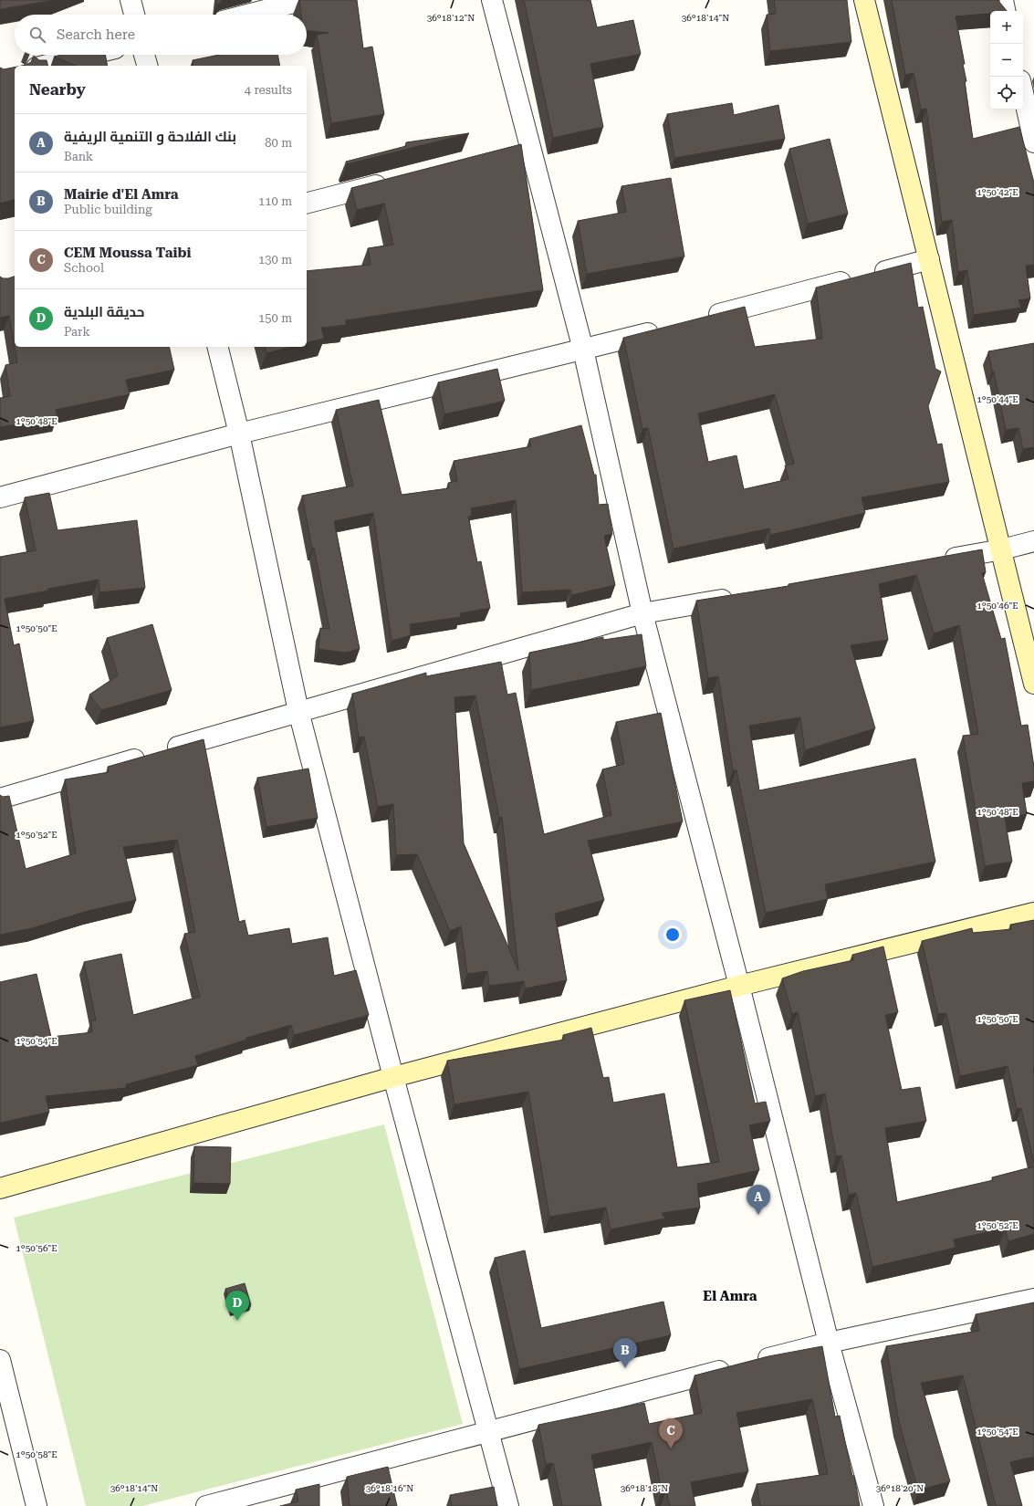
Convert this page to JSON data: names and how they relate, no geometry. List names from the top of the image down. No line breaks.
{"districts":["El Amra"],"page":{"map_buttons":["+","−"],"search":"Search here","heading":["Nearby","4 results"],"list":[{"mark":"A","name":"بنك الفلاحة و التنمية الريفية","note":"Bank","value":"80 m"},{"mark":"B","name":"Mairie d'El Amra","note":"Public building","value":"110 m"},{"mark":"C","name":"CEM Moussa Taibi","note":"School","value":"130 m"},{"mark":"D","name":"حديقة البلدية","note":"Park","value":"150 m"}],"pins":["A","D","B","C"]},"coordinates":["36°18'12\"N","36°18'14\"N","1°50'42\"E","1°50'44\"E","1°50'48\"E","1°50'46\"E","1°50'50\"E","1°50'52\"E","1°50'54\"E","1°50'56\"E","1°50'58\"E","36°18'16\"N","36°18'18\"N","36°18'20\"N"]}
